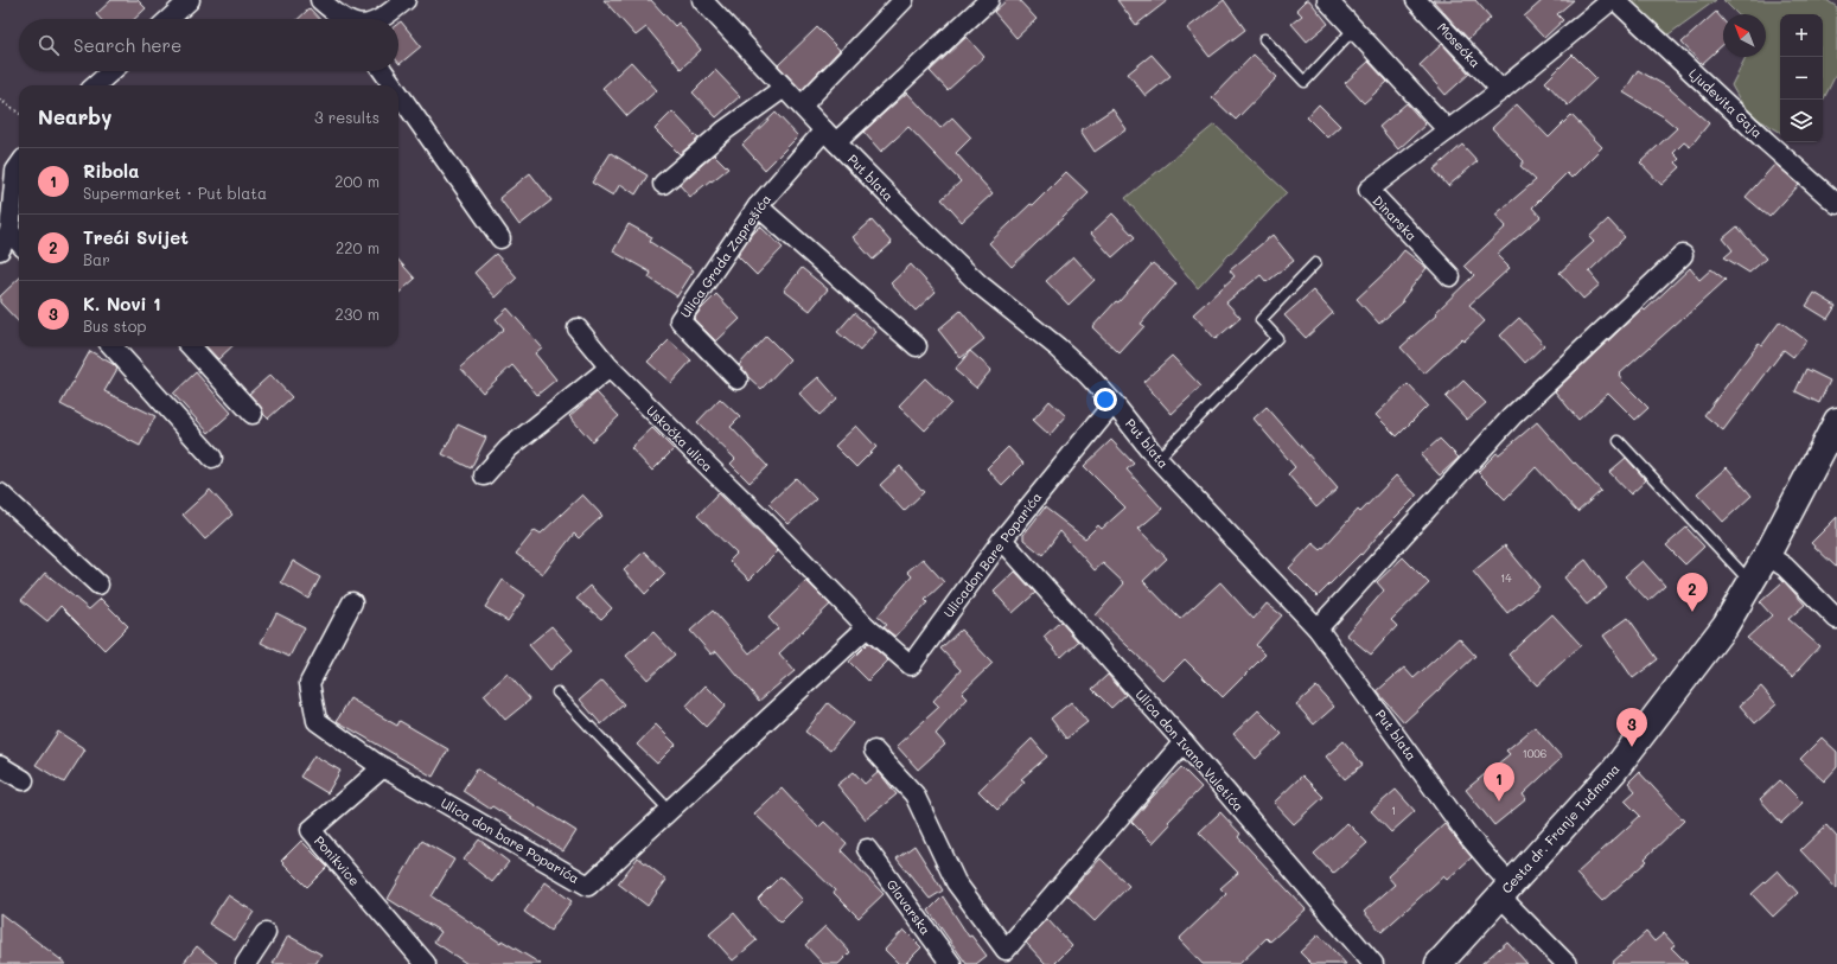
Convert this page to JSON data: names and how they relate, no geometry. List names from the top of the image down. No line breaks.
{"streets":{"main road":["Cesta dr. Franje Tuđmana"],"street":["Mosećka","Ljudevita Gaja","Put blata","Dinarska","Ulica Grada Zaprešića","Uskočka ulica","Ulicadon Bare Poparića","Ulica don Ivana Vuletića","Ulica don bare Poparića","Ponikvice","Glavarska"]},"crossings":[["Mosećka","Dinarska"],["Ljudevita Gaja","Dinarska"],["Put blata","Ulica Grada Zaprešića"],["Put blata","Ulicadon Bare Poparića"],["Put blata","Cesta dr. Franje Tuđmana"],["Uskočka ulica","Ulicadon Bare Poparića"],["Uskočka ulica","Ulica don bare Poparića"],["Ulicadon Bare Poparića","Ulica don Ivana Vuletića"],["Ulicadon Bare Poparića","Ulica don bare Poparića"],["Ulica don bare Poparića","Ponikvice"]],"house_numbers":["14","1006","1"],"north":"top left","page":{"map_buttons":["+","−"],"search":"Search here","heading":["Nearby","3 results"],"list":[{"mark":"1","name":"Ribola","note":"Supermarket · Put blata","value":"200 m"},{"mark":"2","name":"Treći Svijet","note":"Bar","value":"220 m"},{"mark":"3","name":"K. Novi 1","note":"Bus stop","value":"230 m"}],"pins":["2","3","1"]}}
